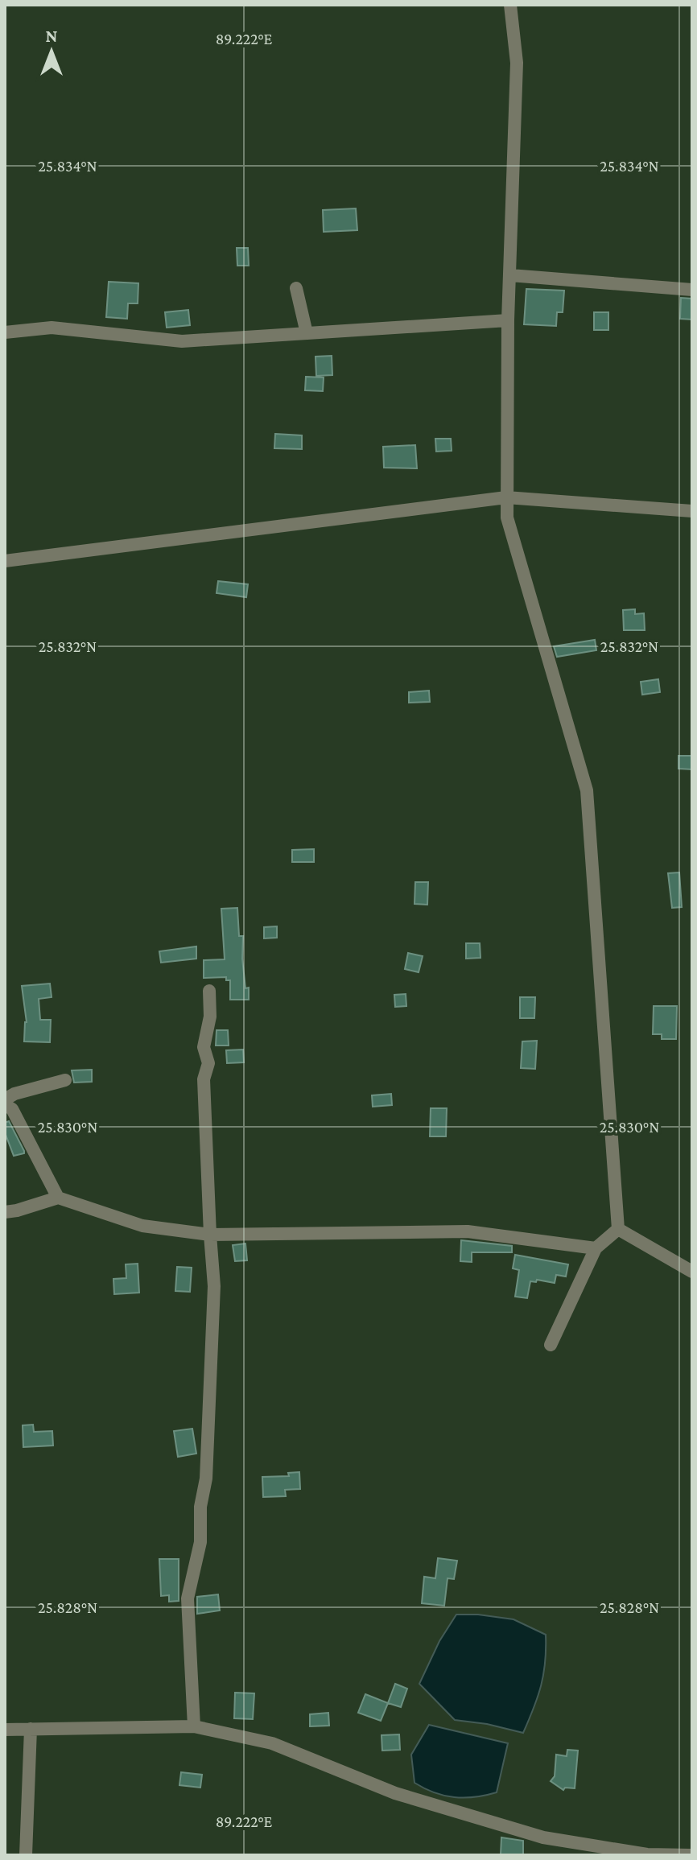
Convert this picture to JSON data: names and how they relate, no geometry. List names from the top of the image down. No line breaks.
{"north":"top","coordinates":["89.222°E","25.834°N","25.832°N","25.830°N","25.828°N"]}
